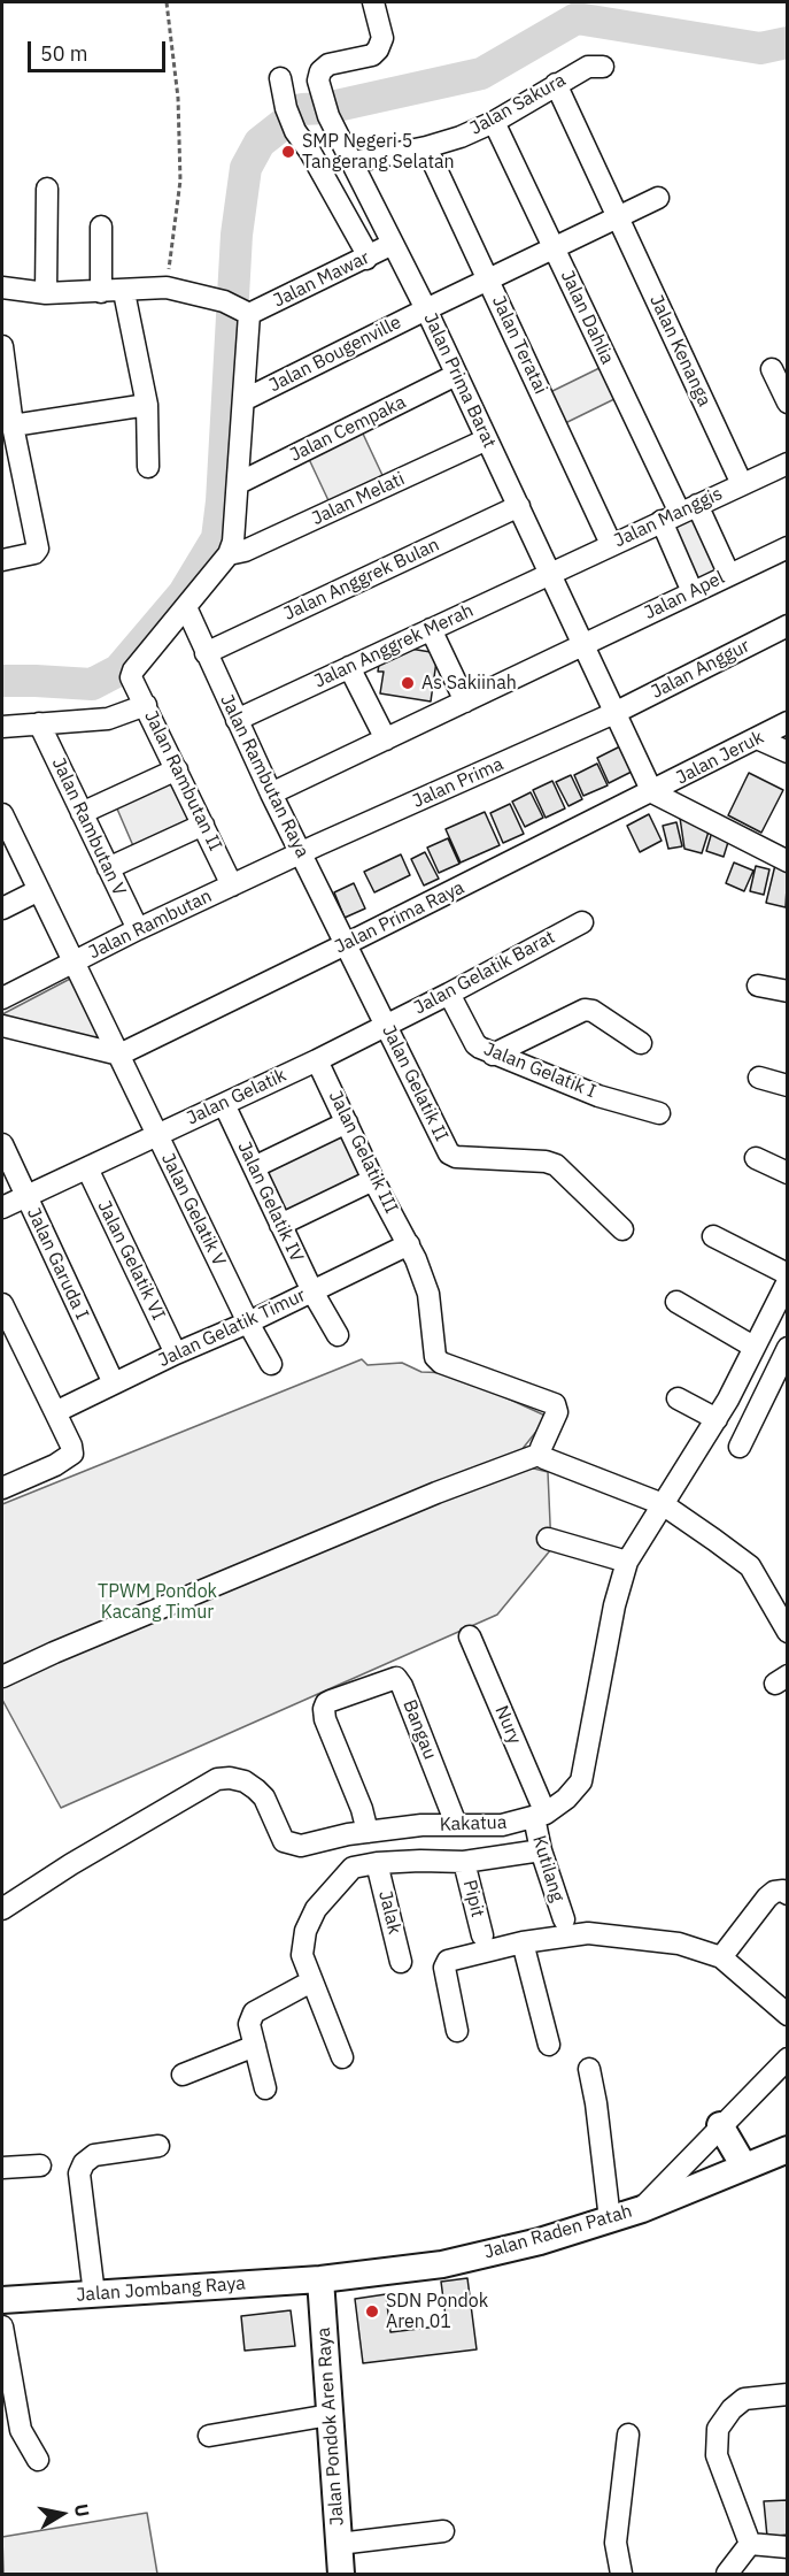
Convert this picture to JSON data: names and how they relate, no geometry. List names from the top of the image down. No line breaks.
{"streets":{"main road":["Jalan Raden Patah","Jalan Jombang Raya","Jalan Pondok Aren Raya"],"street":["Jalan Sakura","Jalan Mawar","Jalan Dahlia","Jalan Teratai","Jalan Kenanga","Jalan Bougenville","Jalan Prima Barat","Jalan Cempaka","Jalan Melati","Jalan Manggis","Jalan Anggrek Bulan","Jalan Apel","Jalan Anggrek Merah","Jalan Anggur","Jalan Jeruk","Jalan Rambutan Raya","Jalan Rambutan II","Jalan Prima","Jalan Rambutan V","Jalan Prima Raya","Jalan Rambutan","Jalan Gelatik Barat","Jalan Gelatik I","Jalan Gelatik II","Jalan Gelatik","Jalan Gelatik III","Jalan Gelatik IV","Jalan Gelatik V","Jalan Gelatik VI","Jalan Garuda I","Jalan Gelatik Timur","Nury","Bangau","Kakatua","Kutilang","Pipit","Jalak"]},"crossings":[["Jalan Sakura","Jalan Dahlia"],["Jalan Sakura","Jalan Teratai"],["Jalan Sakura","Jalan Kenanga"],["Jalan Sakura","Jalan Prima Barat"],["Jalan Mawar","Jalan Prima Barat"],["Jalan Dahlia","Jalan Manggis"],["Jalan Teratai","Jalan Manggis"],["Jalan Kenanga","Jalan Manggis"],["Jalan Bougenville","Jalan Prima Barat"],["Jalan Prima Barat","Jalan Cempaka"],["Jalan Prima Barat","Jalan Melati"],["Jalan Prima Barat","Jalan Manggis"],["Jalan Prima Barat","Jalan Anggrek Bulan"],["Jalan Prima Barat","Jalan Apel"],["Jalan Prima Barat","Jalan Anggrek Merah"],["Jalan Prima Barat","Jalan Anggur"],["Jalan Prima Barat","Jalan Jeruk"],["Jalan Prima Barat","Jalan Prima"],["Jalan Prima Barat","Jalan Prima Raya"],["Jalan Manggis","Jalan Anggrek Merah"],["Jalan Anggrek Bulan","Jalan Rambutan Raya"],["Jalan Apel","Jalan Rambutan Raya"],["Jalan Anggrek Merah","Jalan Rambutan Raya"],["Jalan Anggur","Jalan Prima"],["Jalan Jeruk","Jalan Prima Raya"],["Jalan Rambutan Raya","Jalan Rambutan II"],["Jalan Rambutan Raya","Jalan Prima"],["Jalan Rambutan Raya","Jalan Prima Raya"],["Jalan Rambutan Raya","Jalan Rambutan"],["Jalan Rambutan Raya","Jalan Gelatik II"],["Jalan Rambutan II","Jalan Rambutan"],["Jalan Prima","Jalan Rambutan"],["Jalan Rambutan V","Jalan Rambutan"],["Jalan Prima Raya","Jalan Gelatik II"],["Jalan Prima Raya","Jalan Gelatik V"],["Jalan Rambutan","Jalan Gelatik V"],["Jalan Gelatik Barat","Jalan Gelatik I"],["Jalan Gelatik Barat","Jalan Gelatik II"],["Jalan Gelatik Barat","Jalan Gelatik"],["Jalan Gelatik II","Jalan Gelatik"],["Jalan Gelatik","Jalan Gelatik III"],["Jalan Gelatik","Jalan Gelatik IV"],["Jalan Gelatik","Jalan Gelatik V"],["Jalan Gelatik","Jalan Gelatik VI"],["Jalan Gelatik","Jalan Garuda I"],["Jalan Gelatik III","Jalan Gelatik Timur"],["Jalan Gelatik IV","Jalan Gelatik Timur"],["Jalan Gelatik V","Jalan Gelatik Timur"],["Jalan Gelatik VI","Jalan Gelatik Timur"],["Jalan Garuda I","Jalan Gelatik Timur"],["Nury","Kakatua"],["Nury","Kutilang"],["Bangau","Kakatua"],["Kakatua","Kutilang"],["Jalan Raden Patah","Jalan Jombang Raya"],["Jalan Raden Patah","Jalan Pondok Aren Raya"],["Jalan Jombang Raya","Jalan Pondok Aren Raya"]],"parks":["TPWM Pondok Kacang Timur"],"places":["SMP Negeri 5 Tangerang Selatan","As Sakiinah","SDN Pondok Aren 01"],"scale_bar":"50 m","north":"right"}
